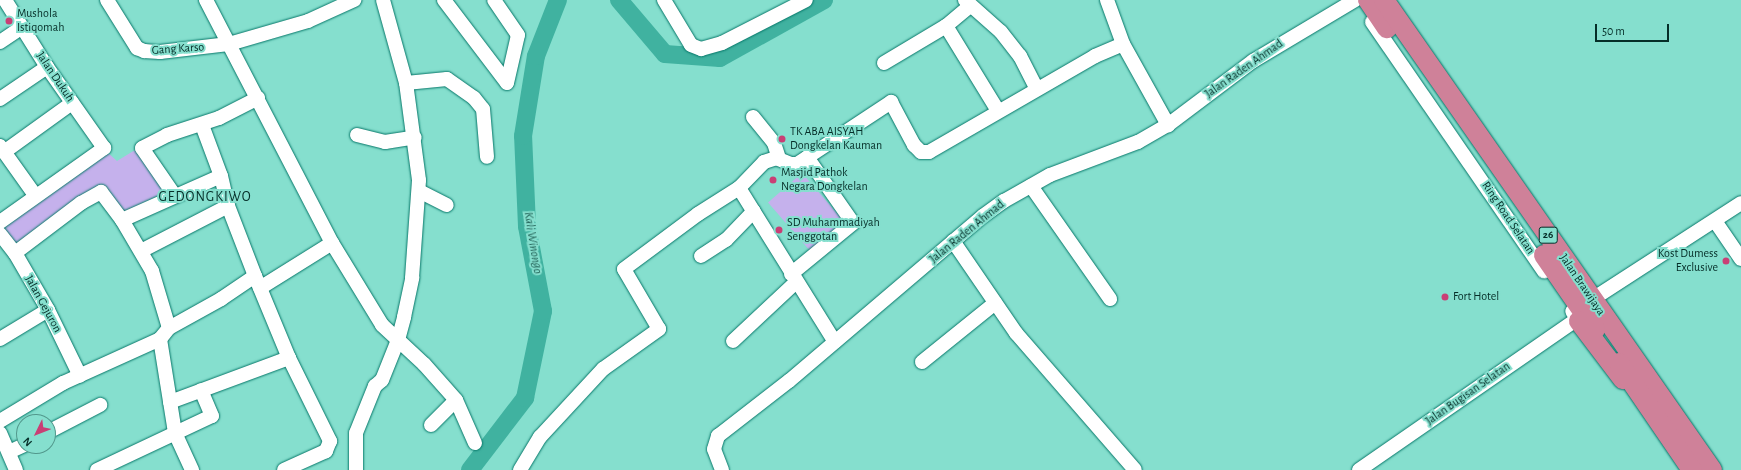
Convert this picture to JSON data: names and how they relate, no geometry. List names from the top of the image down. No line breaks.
{"streets":{"highway":["Ring Road Selatan","26","Jalan Brawijaya"],"street":["Gang Karso","Jalan Raden Ahmad","Jalan Dukuh","Jalan Gejuron","Jalan Bugisan Selatan"]},"crossings":[["Jalan Raden Ahmad","Ring Road Selatan"],["Ring Road Selatan","Jalan Brawijaya"],["Ring Road Selatan","Jalan Bugisan Selatan"]],"districts":["GEDONGKIWO"],"water":["Kali Winongo"],"places":["Mushola Istiqomah","TK ABA AISYAH Dongkelan Kauman","Masjid Pathok Negara Dongkelan","SD Muhammadiyah Senggotan","Kost Dumess Exclusive","Fort Hotel"],"scale_bar":"50 m","north":"bottom left"}
